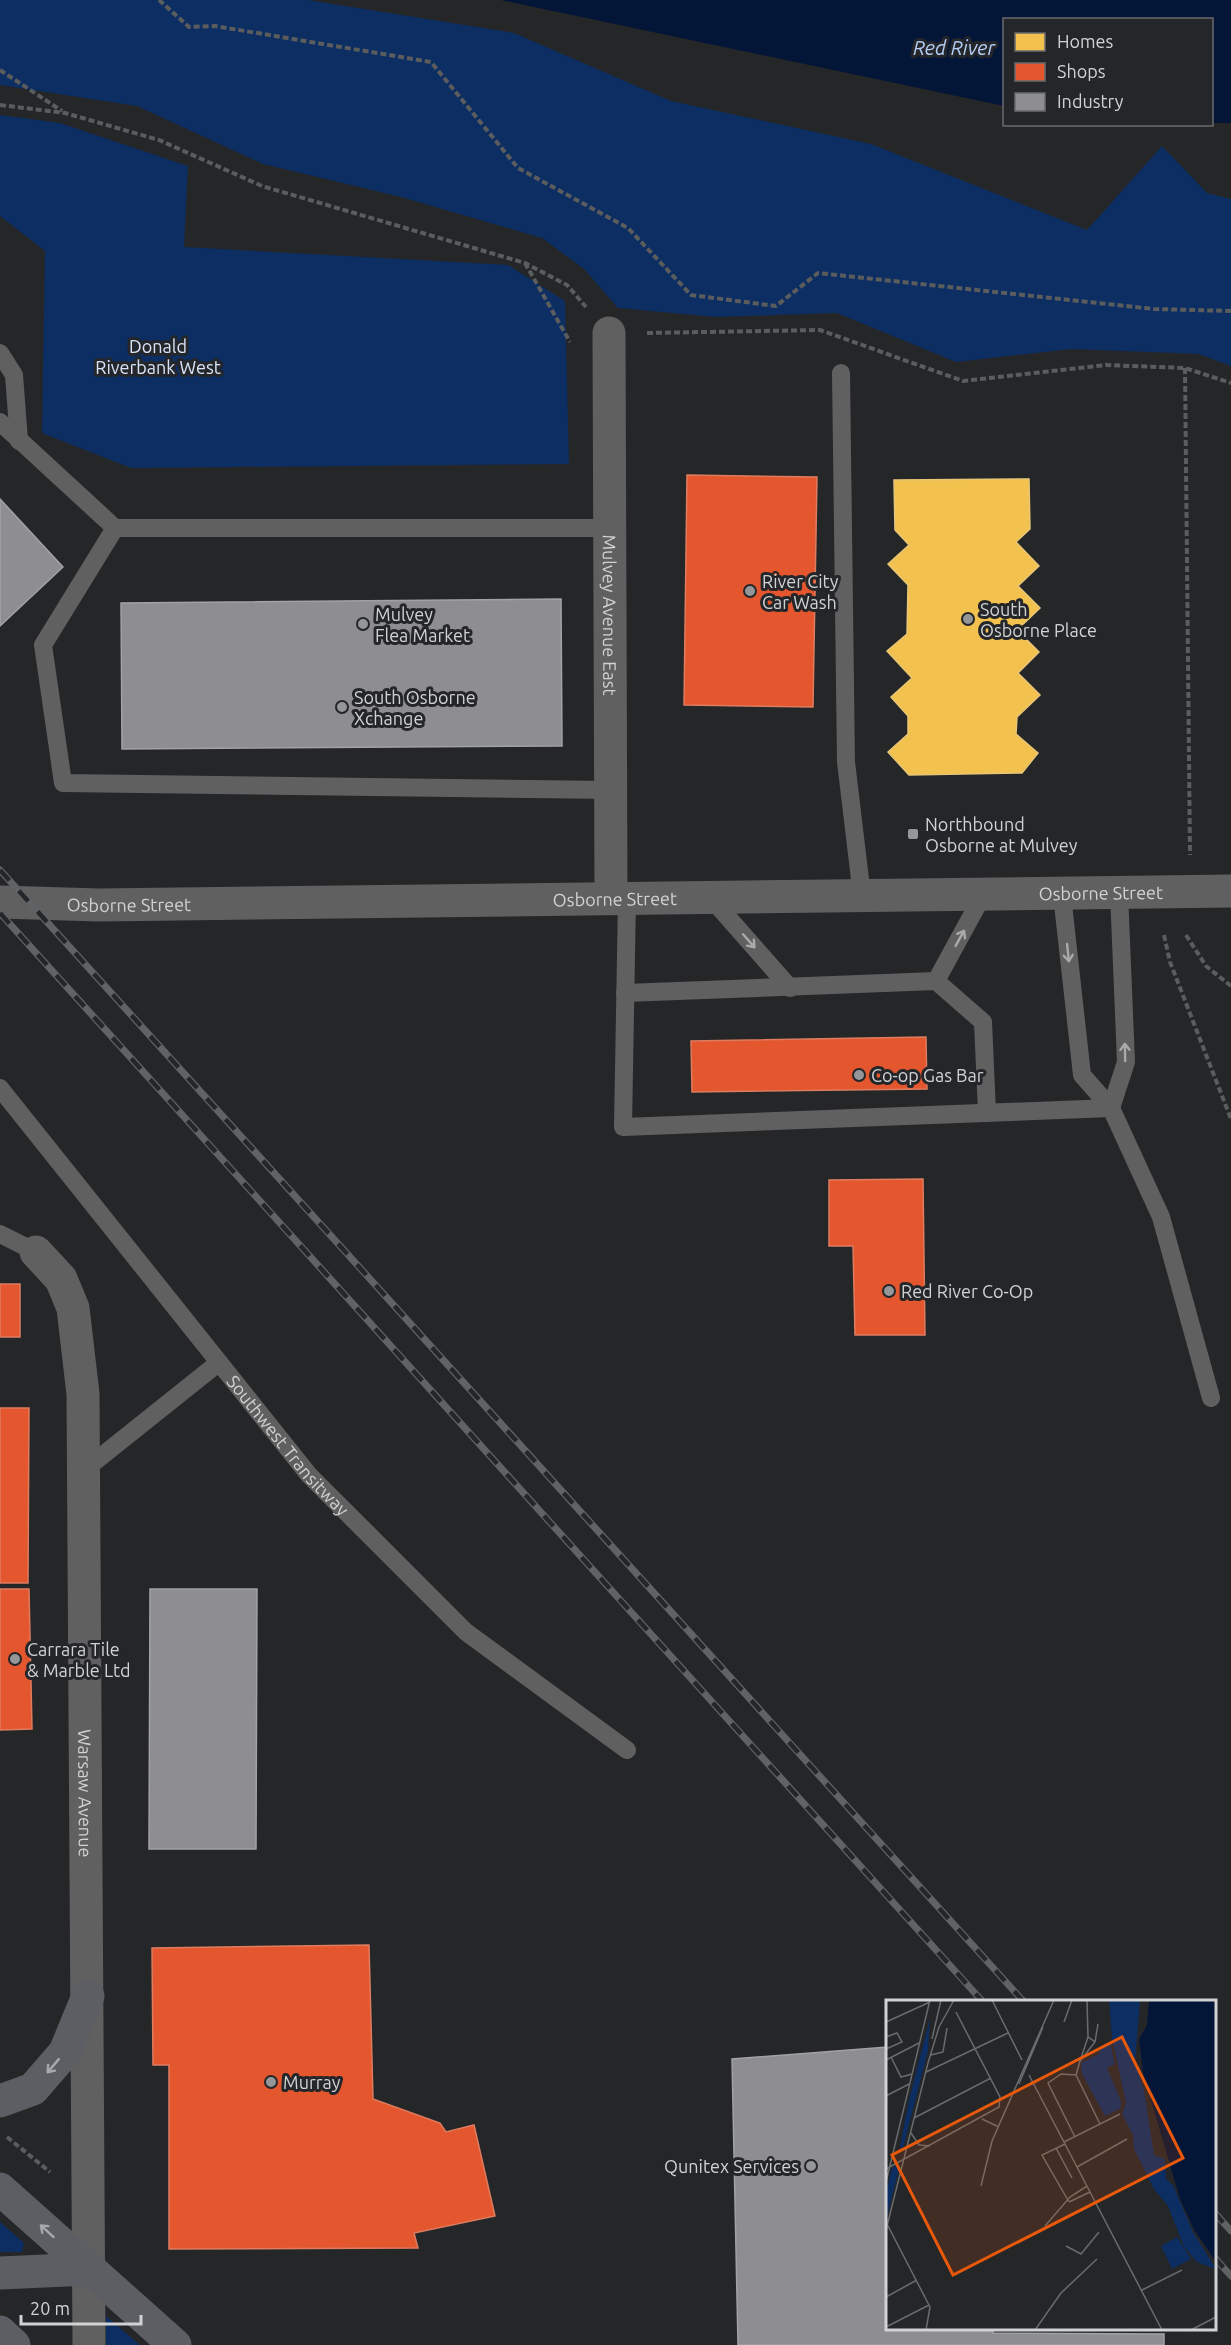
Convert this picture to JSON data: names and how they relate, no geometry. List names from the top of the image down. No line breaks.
{"streets":{"street":["Mulvey Avenue East","Osborne Street","Warsaw Avenue"],"lane":["Southwest Transitway"]},"crossings":[["Mulvey Avenue East","Osborne Street"]],"water":["Red River"],"parks":["Donald Riverbank West"],"places":{"other":["River City Car Wash","South Osborne Place","Mulvey Flea Market","South Osborne Xchange","Co-op Gas Bar","Red River Co-Op","Carrara Tile & Marble Ltd","Murray","Qunitex Services"],"transit":["Northbound Osborne at Mulvey"]},"legend":["Homes","Shops","Industry"],"scale_bar":"20 m"}
